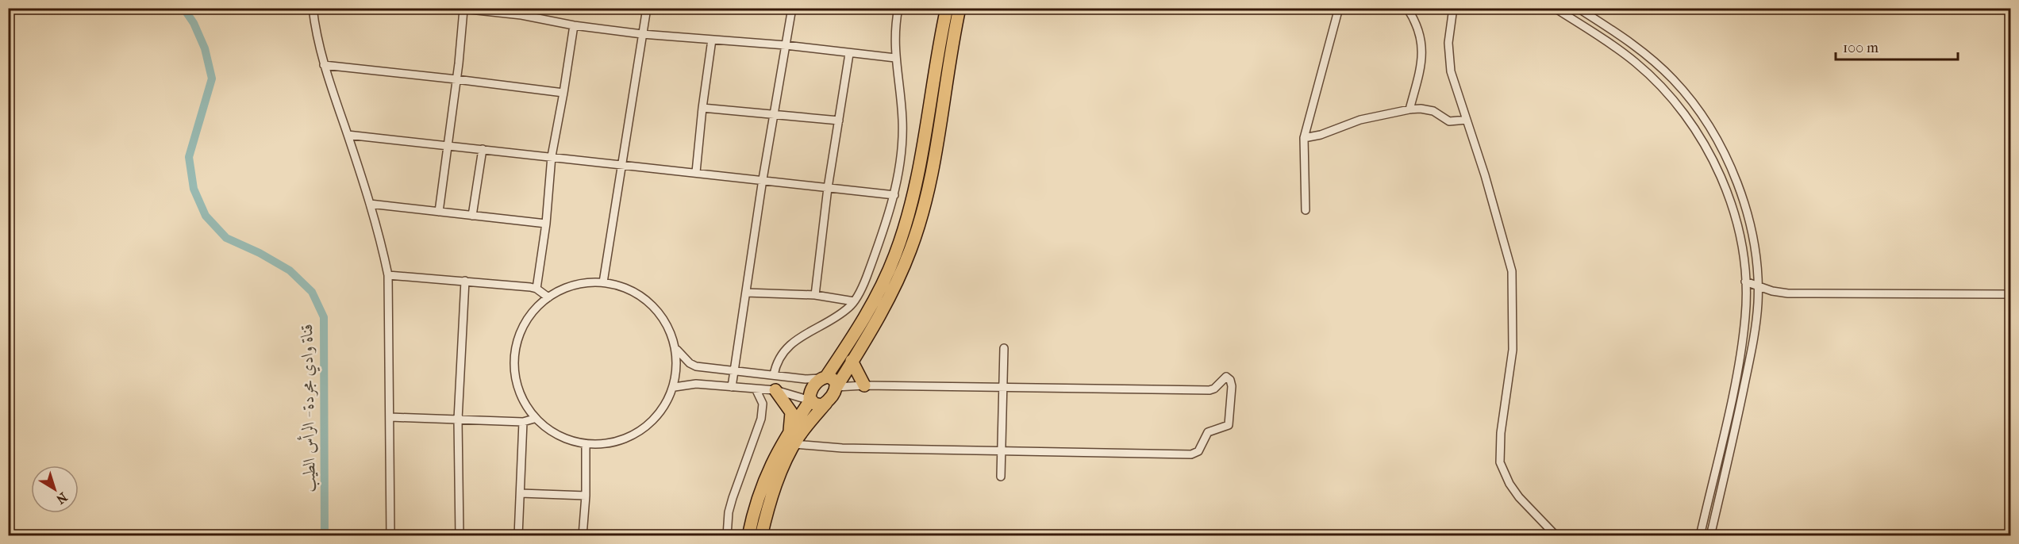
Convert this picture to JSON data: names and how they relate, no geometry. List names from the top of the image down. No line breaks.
{"water":["قناة وادي مجردة - الرأس الطيب"],"scale_bar":"100 m","north":"bottom right"}
